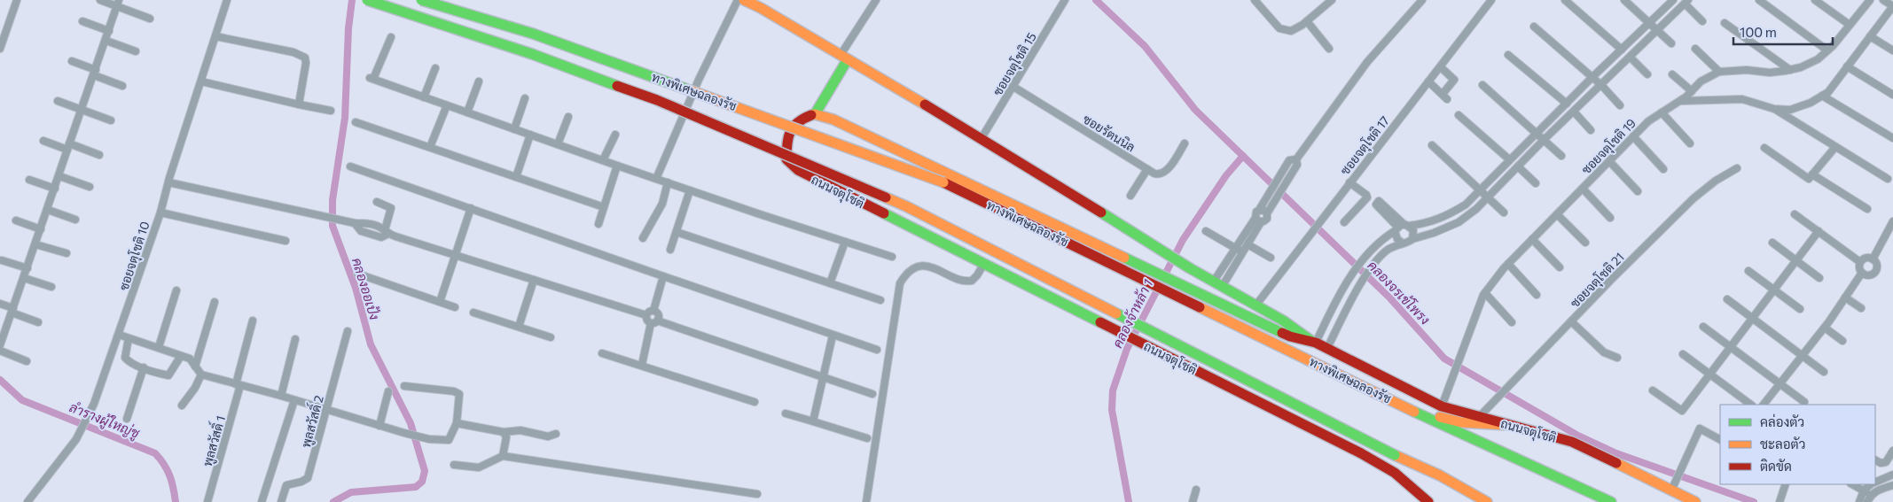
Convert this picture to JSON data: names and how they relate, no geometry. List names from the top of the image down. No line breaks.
{"streets":{"main road":["ทางพิเศษฉลองรัช","ถนนจตุโชติ"],"street":["ซอยจตุโชติ 15","ซอยรัตนนิล","ซอยจตุโชติ 17","ซอยจตุโชติ 19","ซอยจตุโชติ 10","ซอยจตุโชติ 21","พูลสวัสดิ์ 2","พูลสวัสดิ์ 1"]},"crossings":[["ซอยจตุโชติ 15","ซอยรัตนนิล"],["ซอยจตุโชติ 15","ถนนจตุโชติ"],["ซอยจตุโชติ 17","ถนนจตุโชติ"],["ซอยจตุโชติ 19","ถนนจตุโชติ"],["ถนนจตุโชติ","ซอยจตุโชติ 21"]],"water":["คลองออเป้ง","คลองจรเข้โพรง","คลองจ้าหล้า 1","ลำรางผู้ใหญ่ชู"],"legend":["คล่องตัว","ชะลอตัว","ติดขัด"],"scale_bar":"100 m"}
